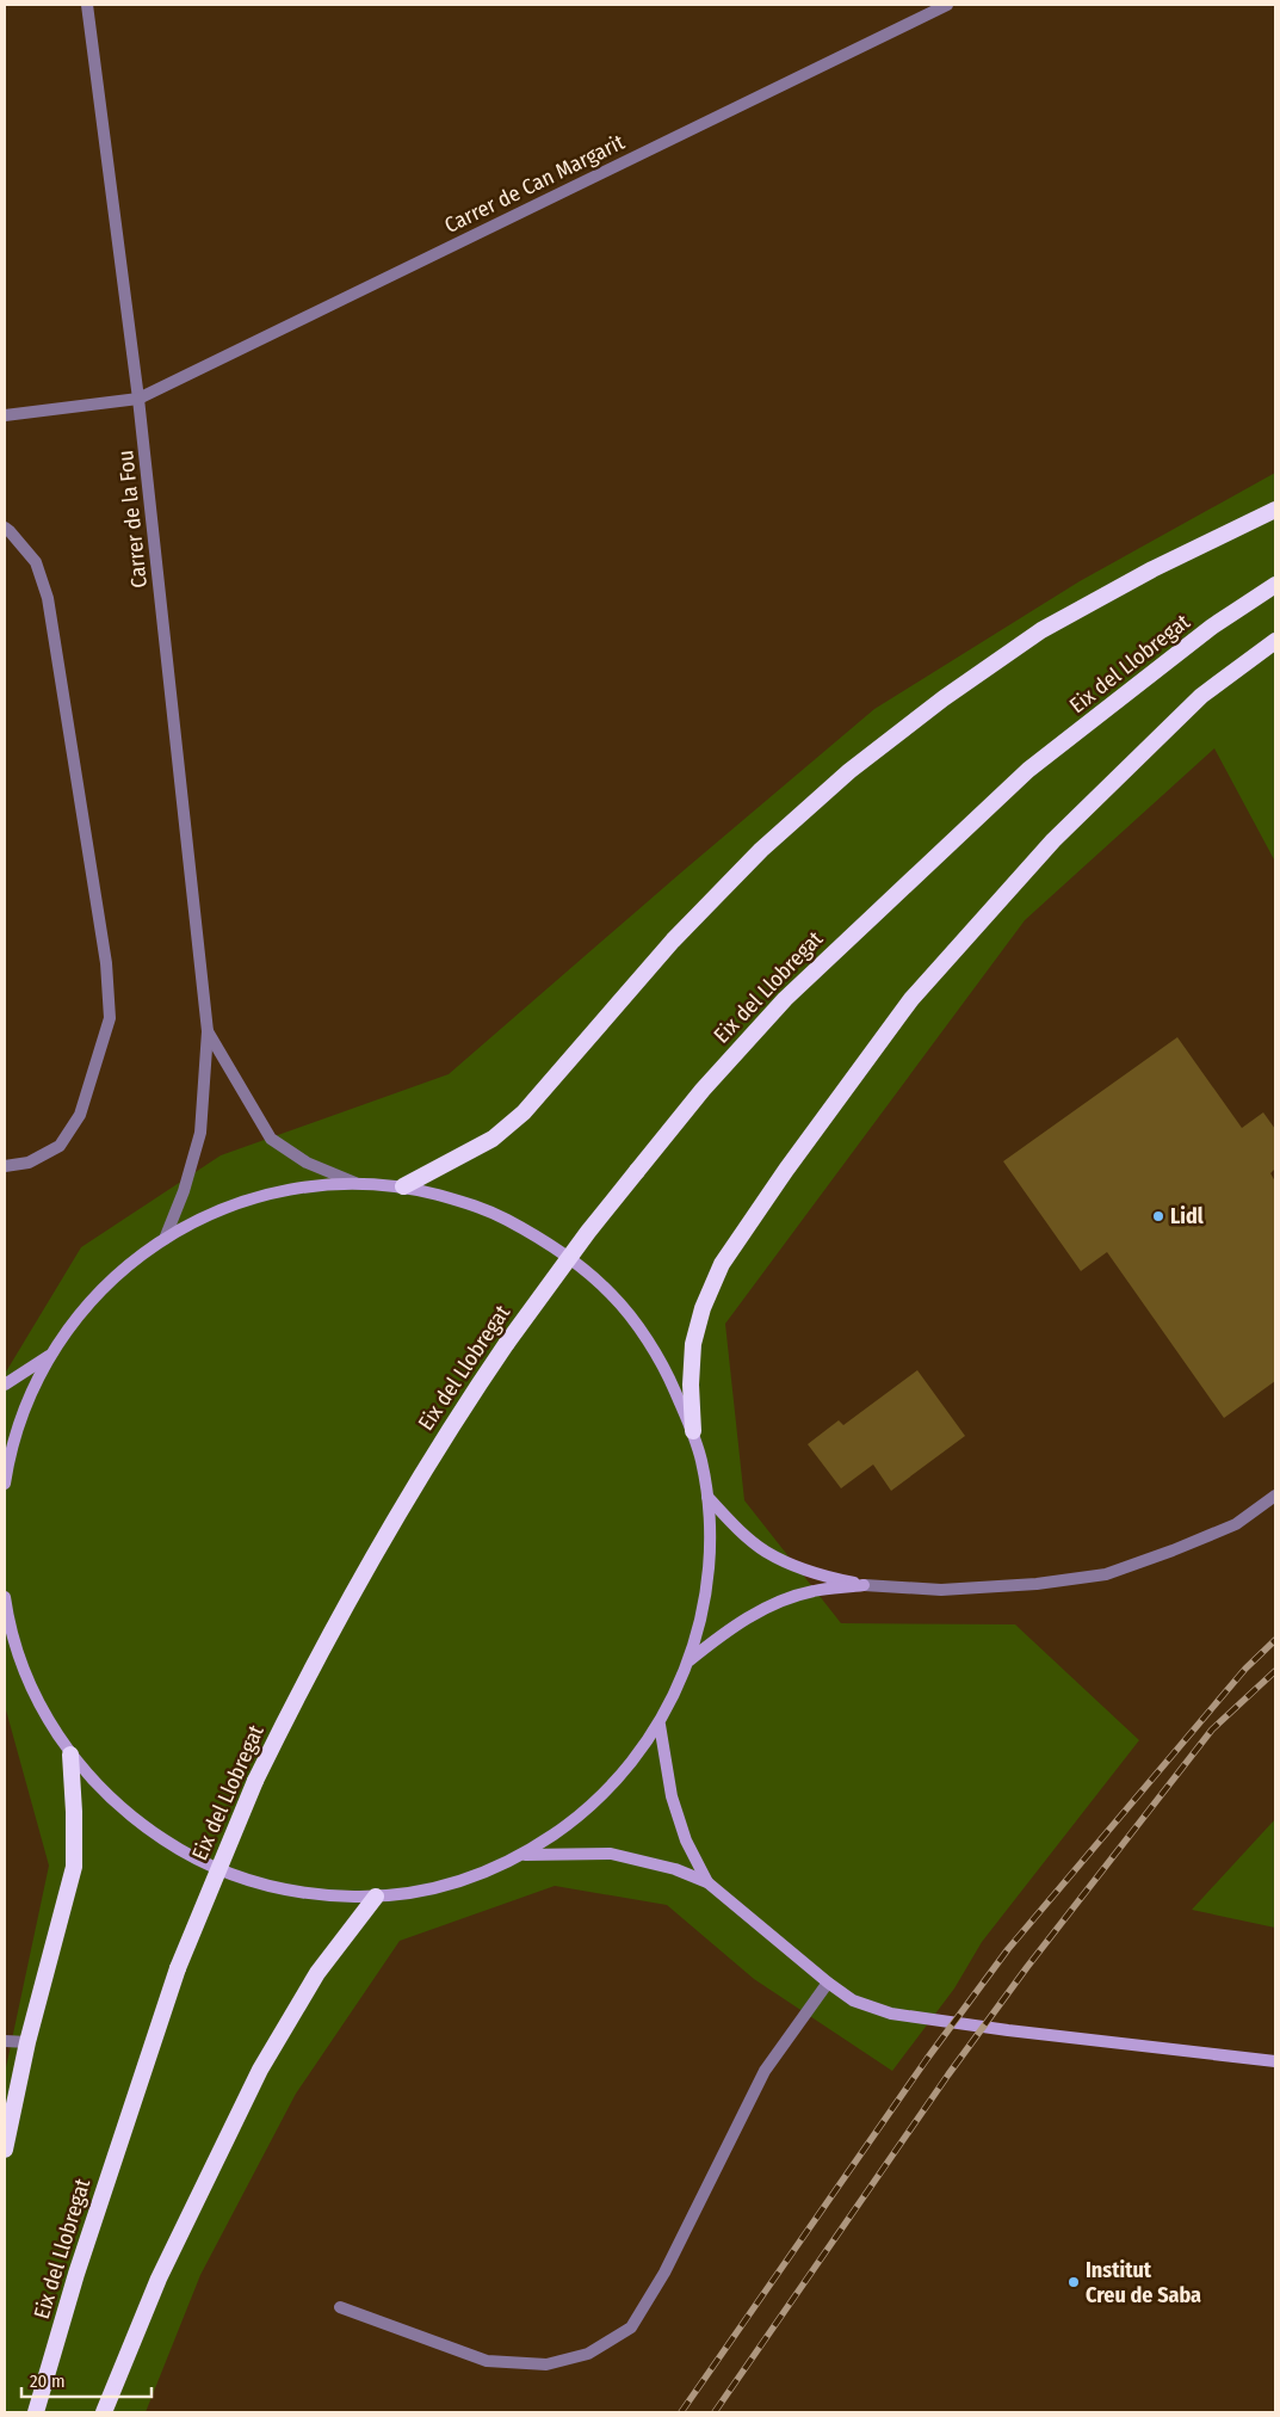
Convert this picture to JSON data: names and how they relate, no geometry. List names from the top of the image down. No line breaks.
{"streets":{"highway":["Eix del Llobregat"],"street":["Carrer de Can Margarit","Carrer de la Fou"]},"crossings":[["Carrer de Can Margarit","Carrer de la Fou"]],"places":["Lidl","Institut Creu de Saba"],"scale_bar":"20 m"}
